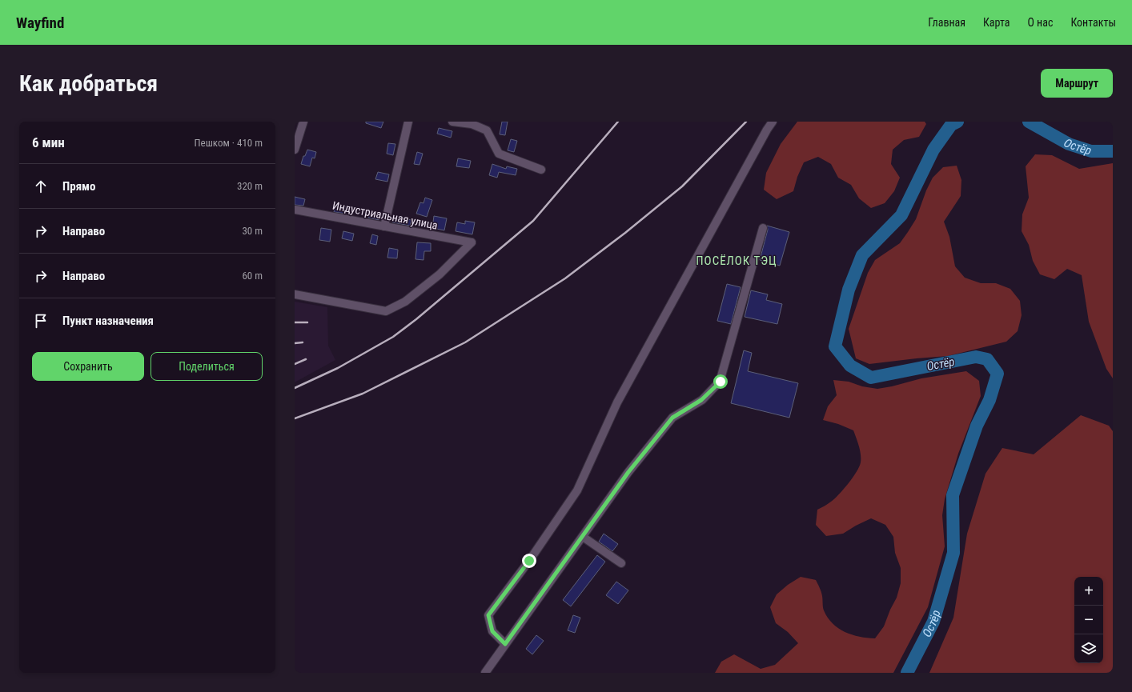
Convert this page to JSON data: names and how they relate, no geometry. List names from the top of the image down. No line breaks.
{"streets":{"street":["Индустриальная улица"]},"districts":["ПОСЁЛОК ТЭЦ"],"water":["Остёр"],"page":{"header":"Wayfind","nav":["Главная","Карта","О нас","Контакты"],"buttons":["Маршрут",["Сохранить","Поделиться"]],"title":"Как добраться","heading":["6 мин","Пешком · 410 m"],"list":[["Прямо","320 m"],["Направо","30 m"],["Направо","60 m"],"Пункт назначения"],"map_buttons":["+","−"]}}
